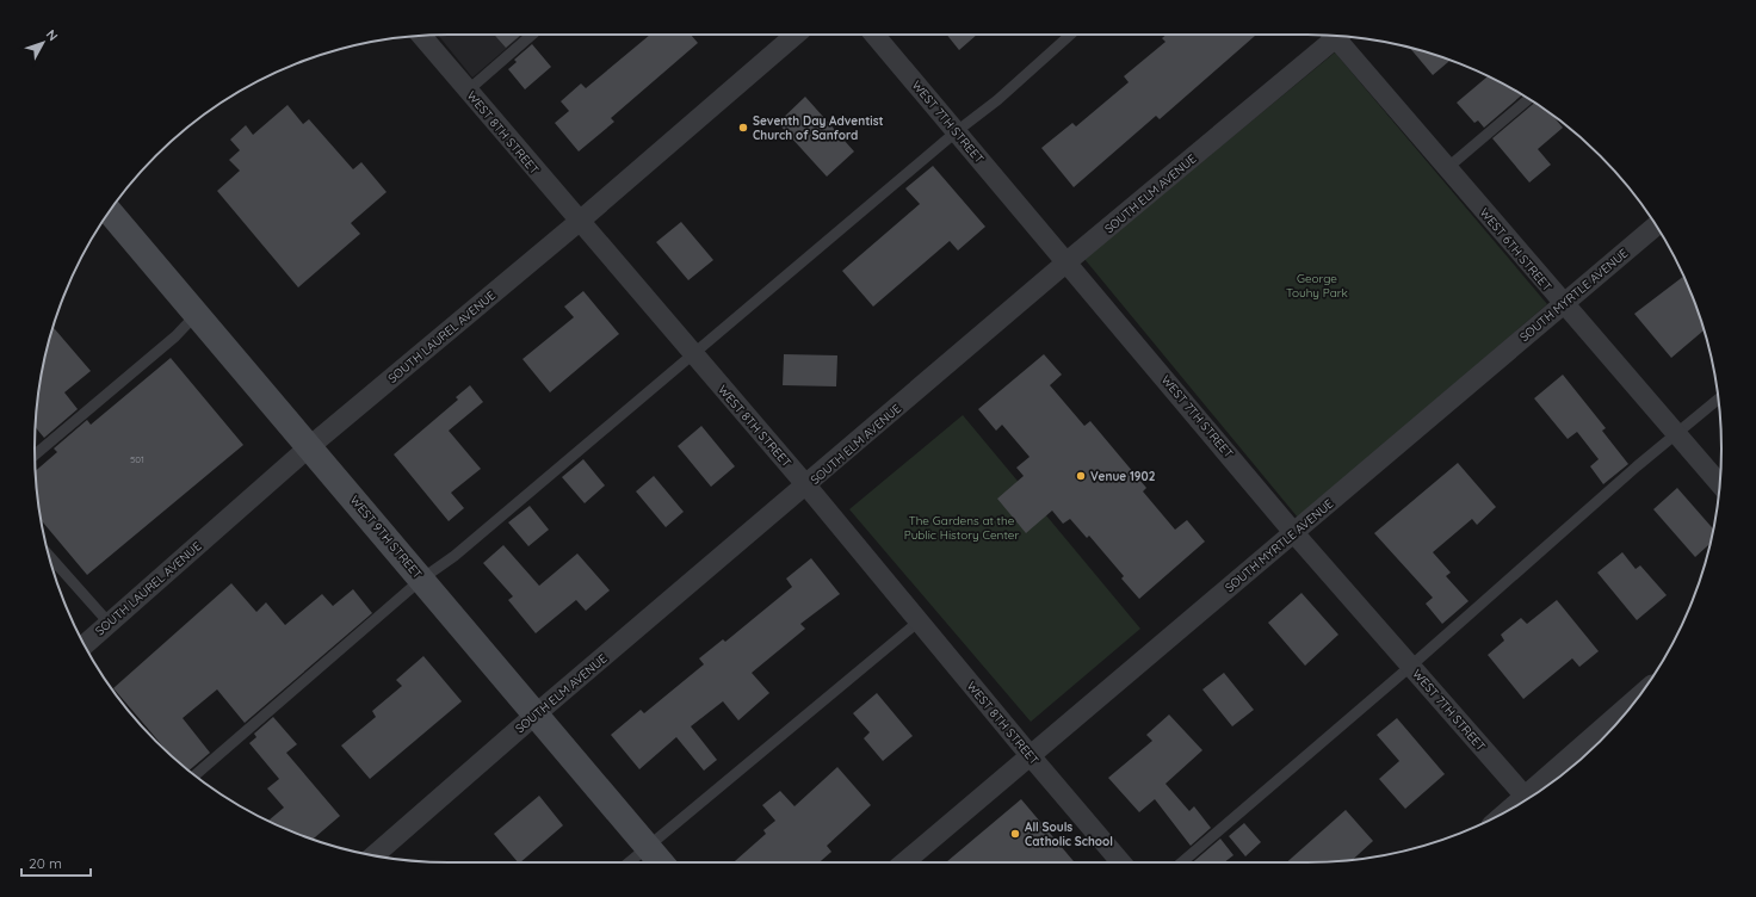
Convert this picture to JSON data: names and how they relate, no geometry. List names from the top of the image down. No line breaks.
{"streets":{"street":["WEST 7TH STREET","WEST 8TH STREET","SOUTH ELM AVENUE","WEST 6TH STREET","SOUTH MYRTLE AVENUE","SOUTH LAUREL AVENUE","WEST 9TH STREET"]},"crossings":[["WEST 7TH STREET","SOUTH ELM AVENUE"],["WEST 7TH STREET","SOUTH MYRTLE AVENUE"],["WEST 8TH STREET","SOUTH ELM AVENUE"],["WEST 8TH STREET","SOUTH MYRTLE AVENUE"],["WEST 8TH STREET","SOUTH LAUREL AVENUE"],["SOUTH ELM AVENUE","WEST 9TH STREET"],["WEST 6TH STREET","SOUTH MYRTLE AVENUE"],["SOUTH LAUREL AVENUE","WEST 9TH STREET"]],"parks":["George Touhy Park","The Gardens at the Public History Center"],"places":["Seventh Day Adventist Church of Sanford","Venue 1902","All Souls Catholic School"],"house_numbers":["501"],"scale_bar":"20 m","north":"top right"}
